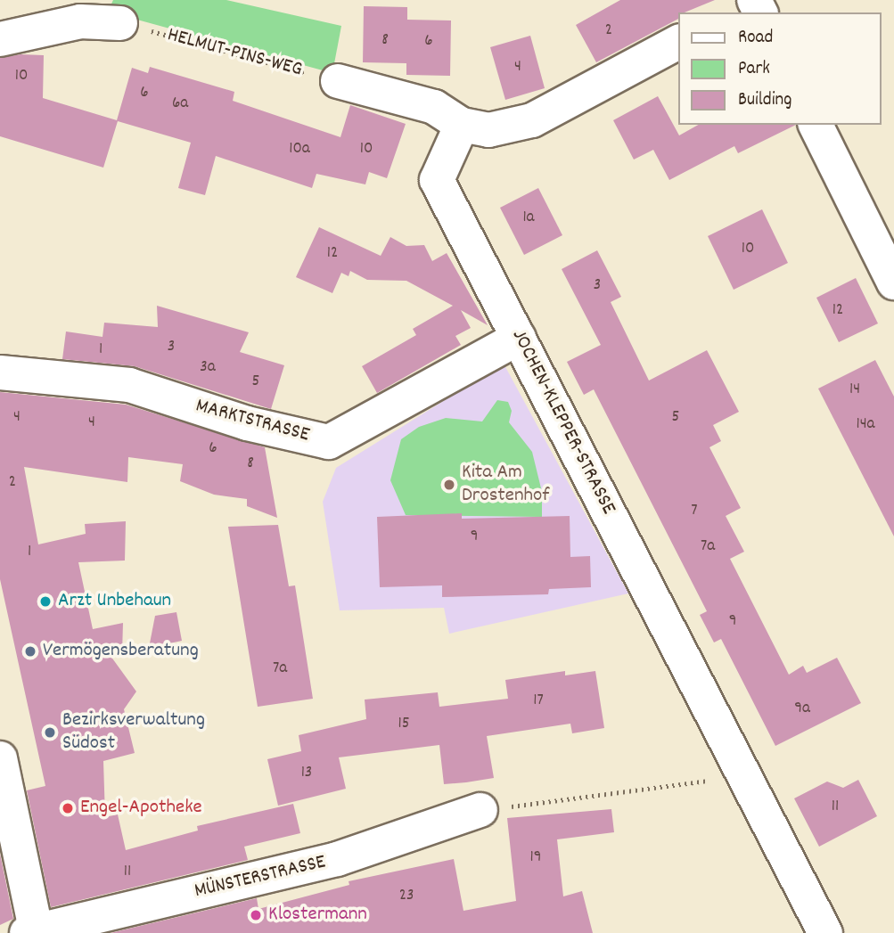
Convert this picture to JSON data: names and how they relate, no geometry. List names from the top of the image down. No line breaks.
{"streets":{"street":["MARKTSTRASSE","JOCHEN-KLEPPER-STRASSE","MÜNSTERSTRASSE"],"path":["HELMUT-PINS-WEG"]},"crossings":[["MARKTSTRASSE","JOCHEN-KLEPPER-STRASSE"]],"places":["Kita Am Drostenhof","Arzt Unbehaun","Vermögensberatung","Bezirksverwaltung Südost","Engel-Apotheke","Klostermann"],"house_numbers":["2","8","6","4","10","6","6a","10a","10","1a","10","12","3","12","3","1","3a","5","14","4","5","4","14a","6","8","2","7","9","7a","1","9","7a","17","9a","15","13","11","19","11","23"],"legend":["Road","Park","Building"]}
